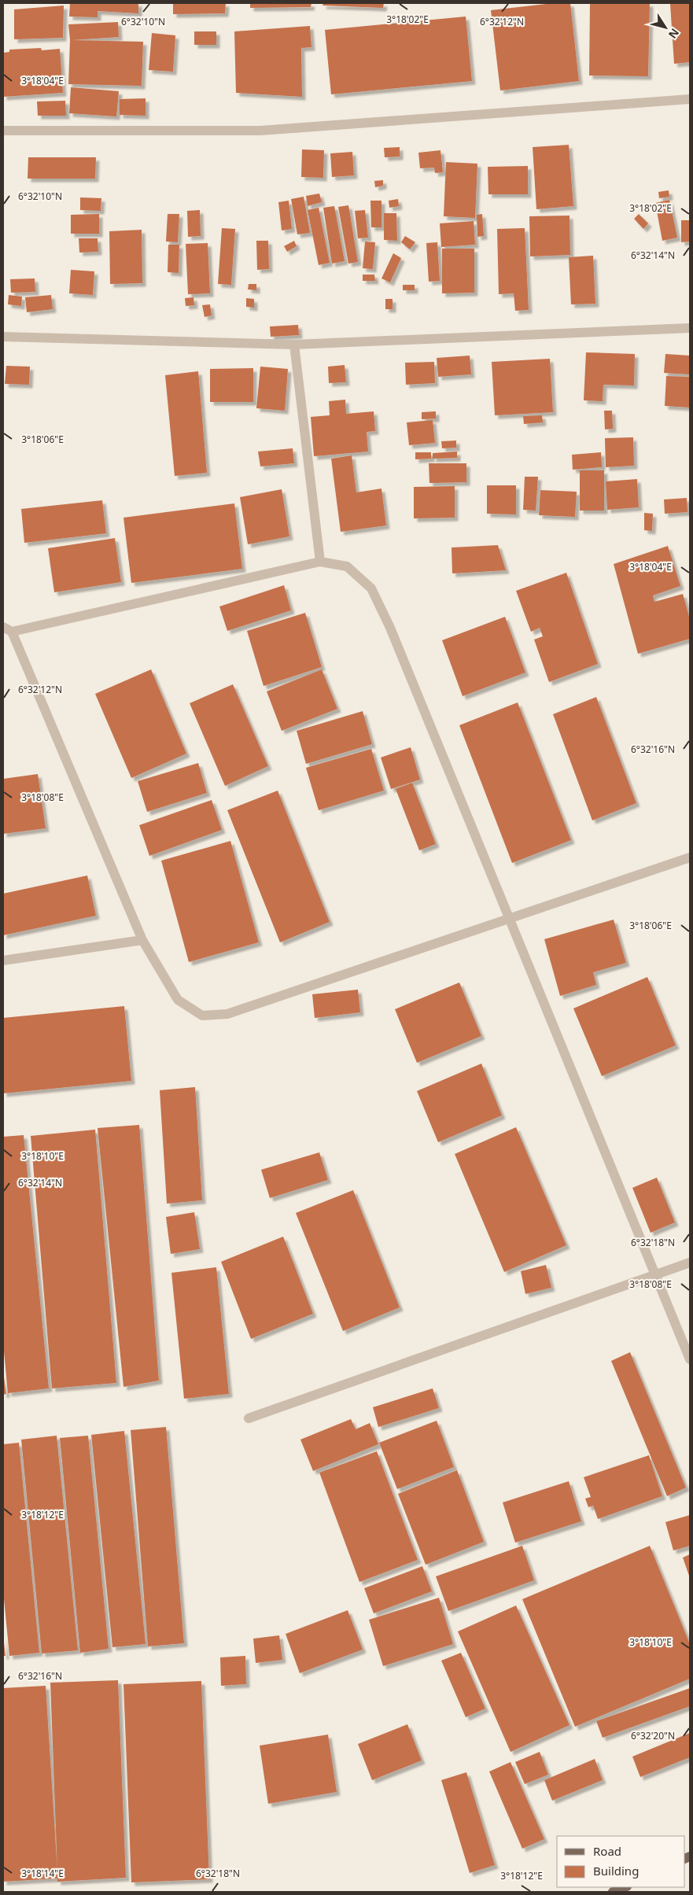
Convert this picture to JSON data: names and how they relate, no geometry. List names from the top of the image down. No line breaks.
{"legend":["Road","Building"],"north":"bottom right","coordinates":["3°18'02\"E","6°32'10\"N","6°32'12\"N","3°18'04\"E","6°32'14\"N","3°18'06\"E","6°32'16\"N","3°18'08\"E","3°18'10\"E","6°32'18\"N","3°18'12\"E","6°32'20\"N","3°18'14\"E"]}
